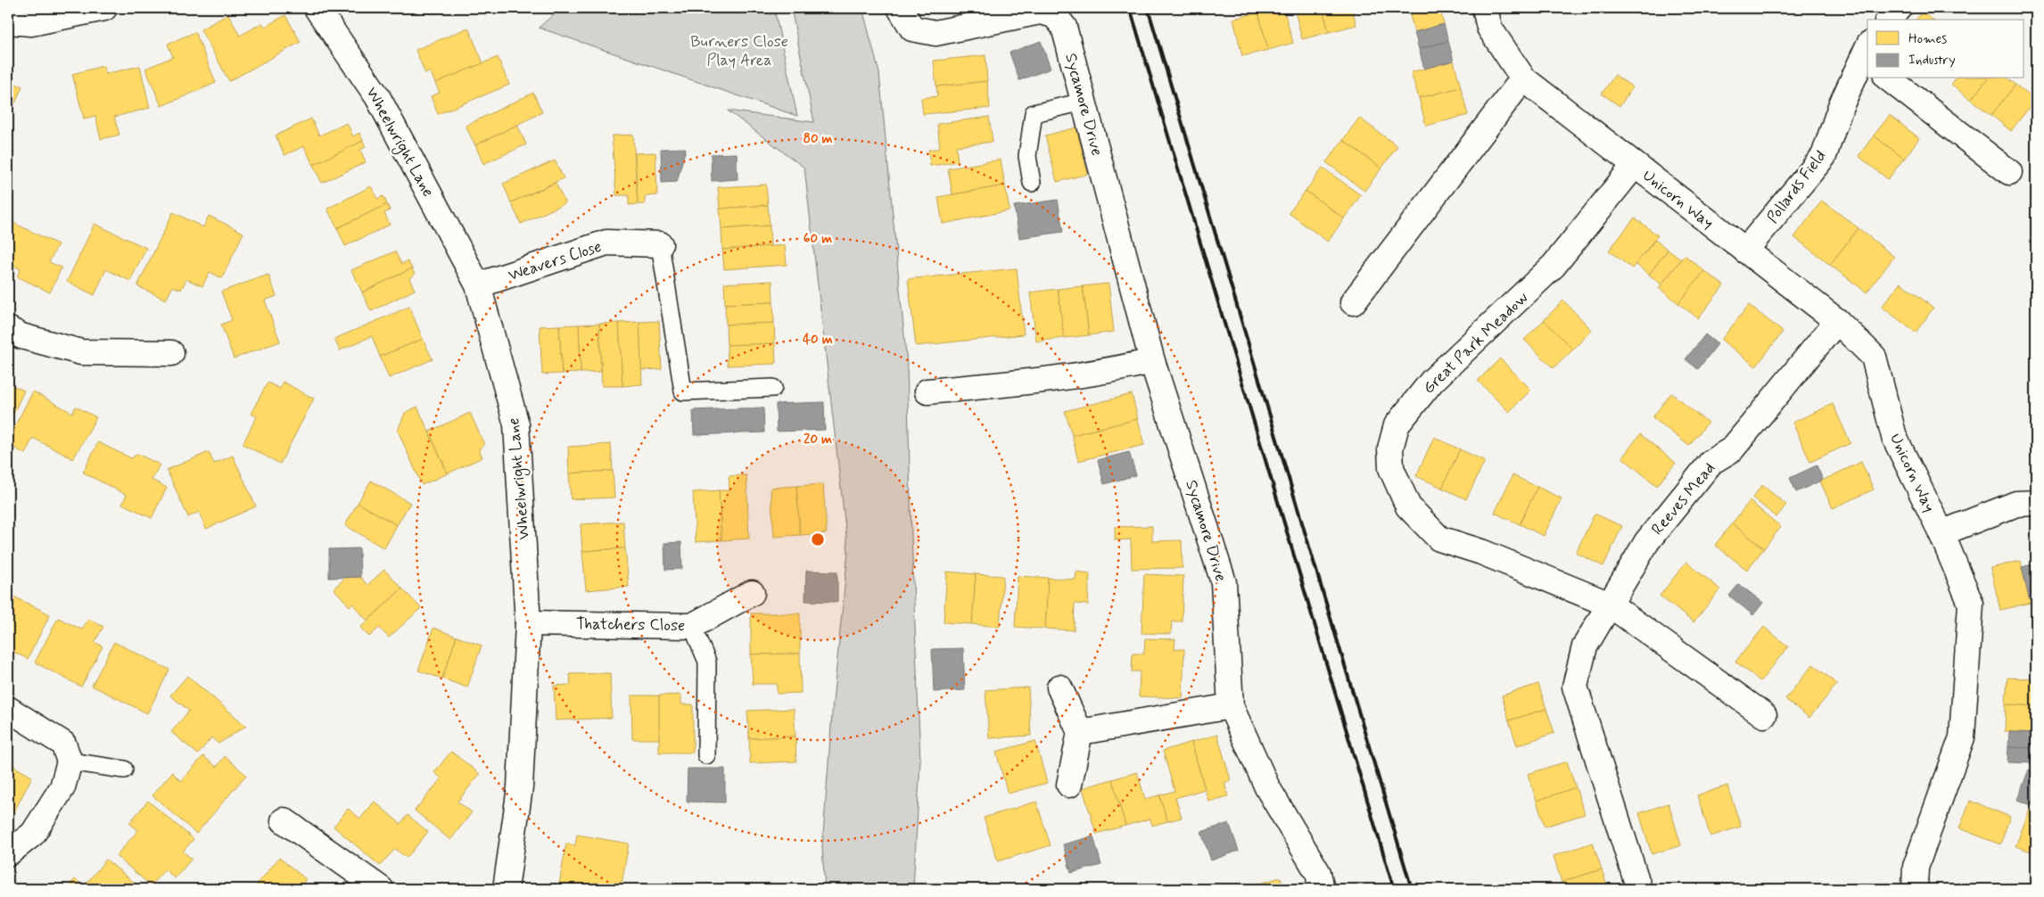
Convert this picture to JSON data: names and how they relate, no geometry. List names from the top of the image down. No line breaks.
{"streets":{"street":["Sycamore Drive","Wheelwright Lane","Pollards Field","Unicorn Way","Weavers Close","Great Park Meadow","Reeves Mead","Thatchers Close"]},"crossings":[["Wheelwright Lane","Weavers Close"],["Wheelwright Lane","Thatchers Close"],["Pollards Field","Unicorn Way"],["Unicorn Way","Great Park Meadow"],["Unicorn Way","Reeves Mead"],["Great Park Meadow","Reeves Mead"]],"parks":["Burners Close Play Area"],"legend":["Homes","Industry"],"rings":["80 m","60 m","40 m","20 m"]}
